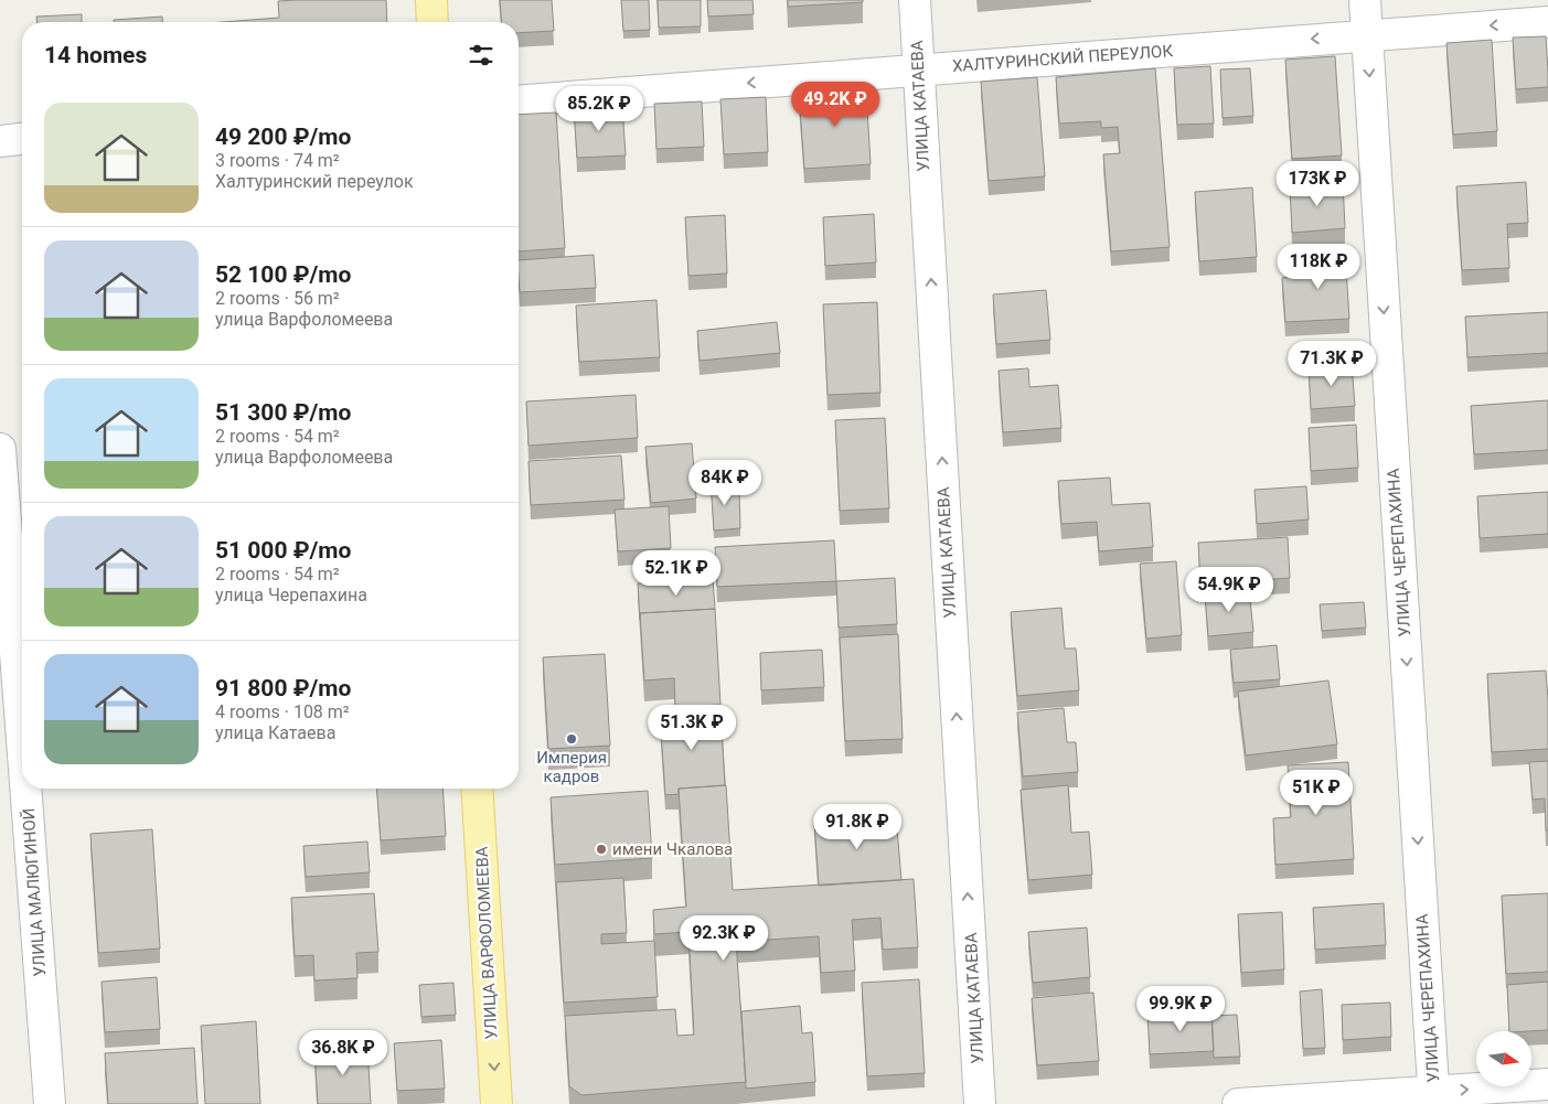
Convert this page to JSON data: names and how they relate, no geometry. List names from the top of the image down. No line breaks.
{"streets":{"main road":["УЛИЦА ВАРФОЛОМЕЕВА"],"street":["ХАЛТУРИНСКИЙ ПЕРЕУЛОК","УЛИЦА КАТАЕВА","УЛИЦА ЧЕРЕПАХИНА","УЛИЦА МАЛЮГИНОЙ"]},"crossings":[["ХАЛТУРИНСКИЙ ПЕРЕУЛОК","УЛИЦА КАТАЕВА"],["ХАЛТУРИНСКИЙ ПЕРЕУЛОК","УЛИЦА ЧЕРЕПАХИНА"]],"one_way":["ХАЛТУРИНСКИЙ ПЕРЕУЛОК","УЛИЦА КАТАЕВА","УЛИЦА ЧЕРЕПАХИНА","УЛИЦА ВАРФОЛОМЕЕВА"],"places":["Империя кадров","имени Чкалова"],"north":"right","page":{"heading":"14 homes","price":["49.2K ₽","85.2K ₽","173K ₽","118K ₽","71.3K ₽","84K ₽","52.1K ₽","54.9K ₽","51.3K ₽","51K ₽","91.8K ₽","92.3K ₽","99.9K ₽","36.8K ₽"],"list":[{"name":"49 200 ₽/mo","note":"3 rooms · 74 m² · Халтуринский переулок"},{"name":"52 100 ₽/mo","note":"2 rooms · 56 m² · улица Варфоломеева"},{"name":"51 300 ₽/mo","note":"2 rooms · 54 m² · улица Варфоломеева"},{"name":"51 000 ₽/mo","note":"2 rooms · 54 m² · улица Черепахина"},{"name":"91 800 ₽/mo","note":"4 rooms · 108 m² · улица Катаева"}]}}
